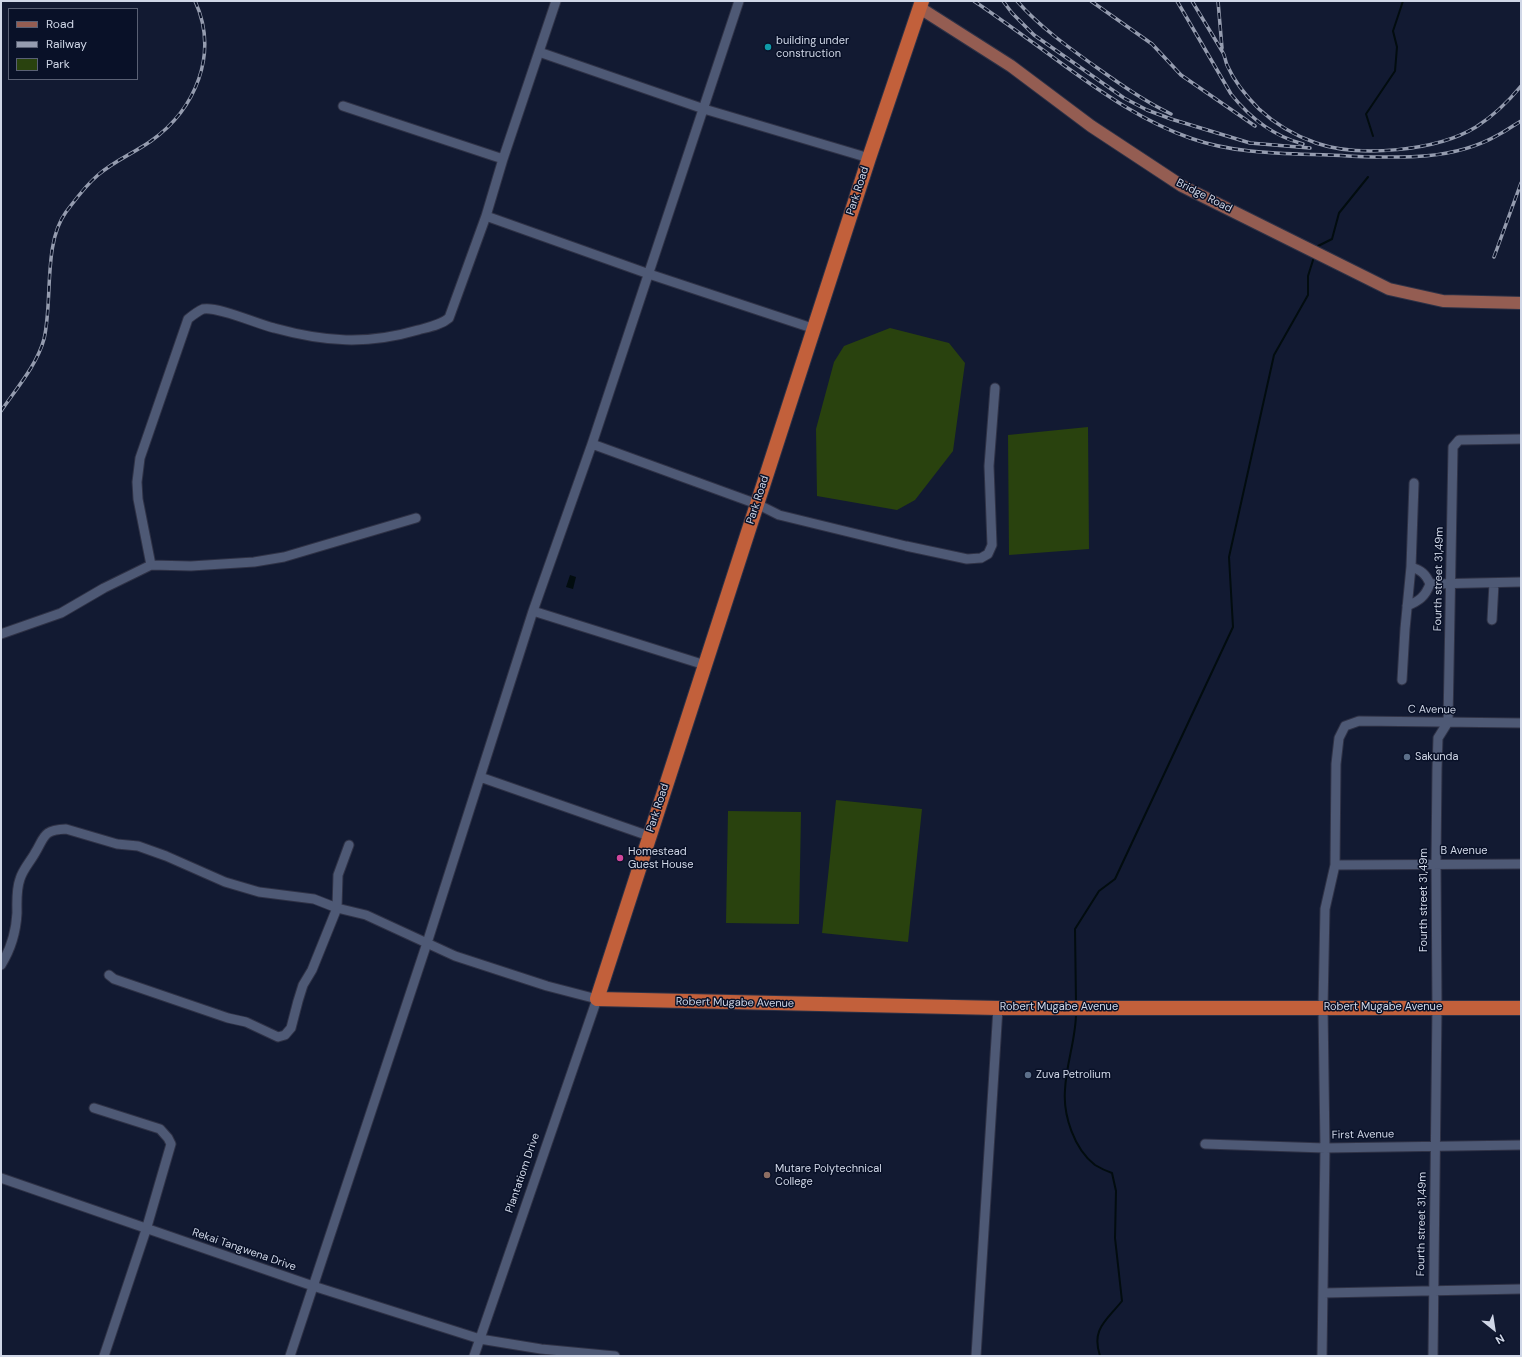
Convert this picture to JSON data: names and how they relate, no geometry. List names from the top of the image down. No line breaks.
{"streets":{"highway":["Park Road","Robert Mugabe Avenue"],"main road":["Bridge Road"],"street":["Fourth street 31,49m","C Avenue","B Avenue","First Avenue","Plantatiom Drive","Rekai Tangwena Drive"]},"crossings":[["Park Road","Bridge Road"],["Park Road","Robert Mugabe Avenue"],["Park Road","Plantatiom Drive"],["Fourth street 31,49m","C Avenue"],["Fourth street 31,49m","B Avenue"],["Fourth street 31,49m","Robert Mugabe Avenue"],["Fourth street 31,49m","First Avenue"],["C Avenue","B Avenue"],["Robert Mugabe Avenue","Plantatiom Drive"],["Plantatiom Drive","Rekai Tangwena Drive"]],"places":["building under construction","Sakunda","Homestead Guest House","Zuva Petrolium","Mutare Polytechnical College"],"legend":["Road","Railway","Park"],"north":"bottom right"}
